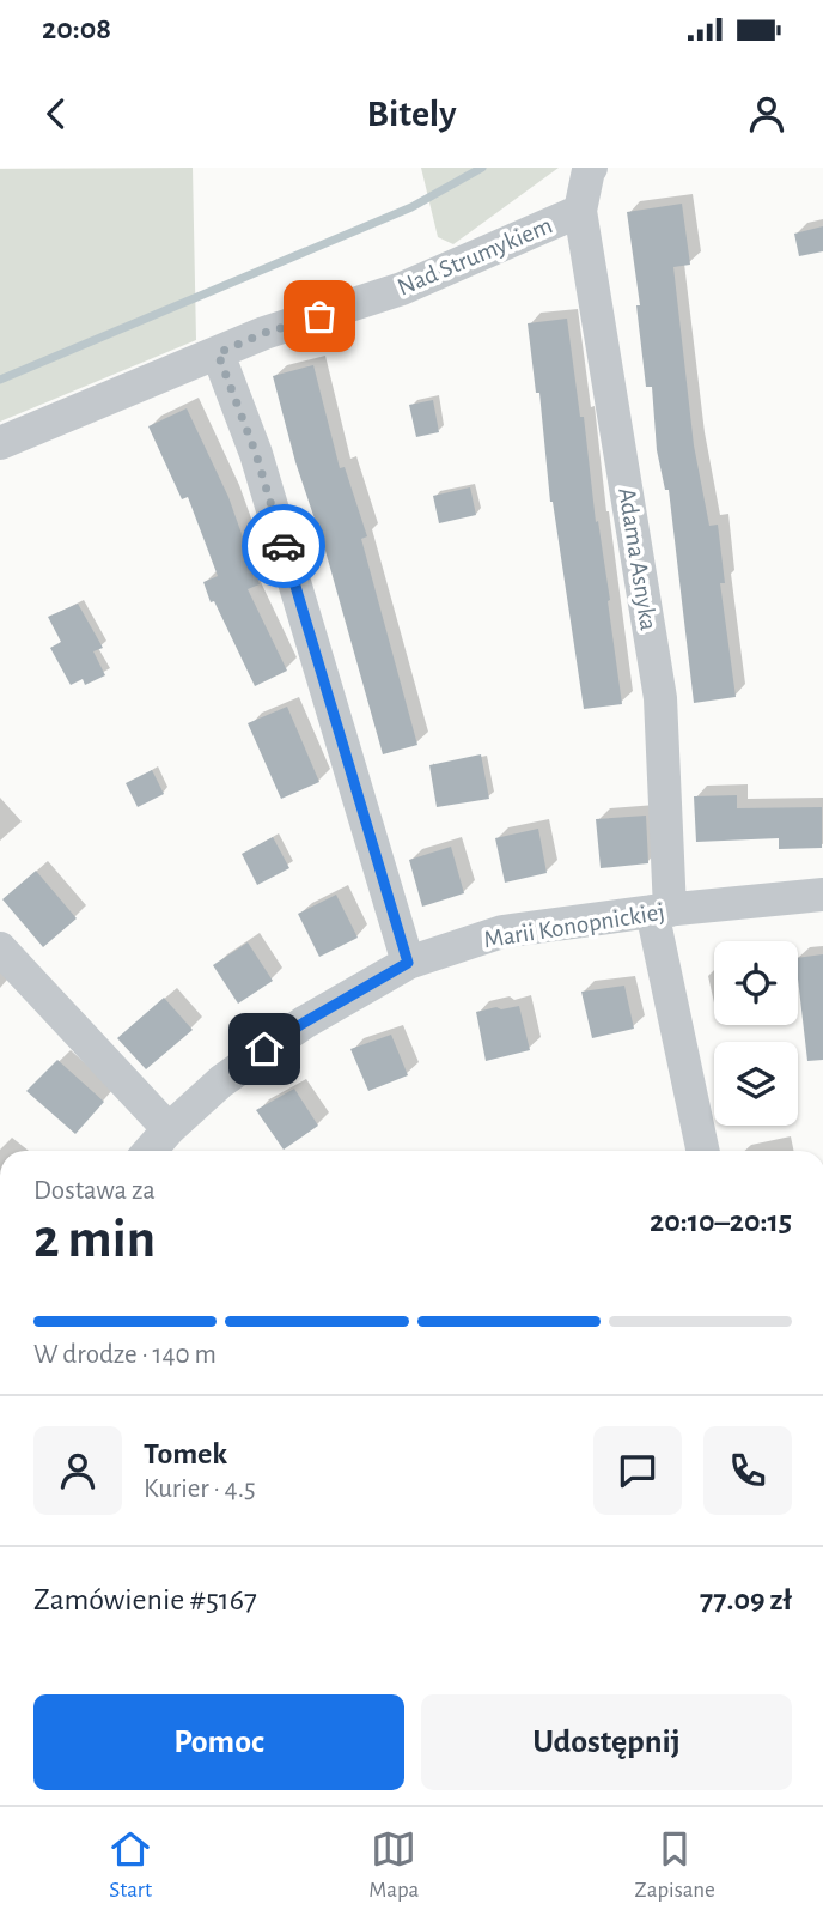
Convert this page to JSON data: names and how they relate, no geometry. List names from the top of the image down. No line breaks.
{"streets":{"street":["Nad Strumykiem","Adama Asnyka","Marii Konopnickiej"]},"crossings":[["Nad Strumykiem","Adama Asnyka"],["Adama Asnyka","Marii Konopnickiej"]],"page":{"status":"20:08","header":"Bitely","heading":["2 min","Dostawa za","20:10–20:15"],"panel":["Tomek","Kurier · 4.5","Zamówienie #5167","77.09 zł"],"bar":"W drodze · 140 m","buttons":["Pomoc","Udostępnij"],"tabs":["Start","Mapa","Zapisane"]}}
